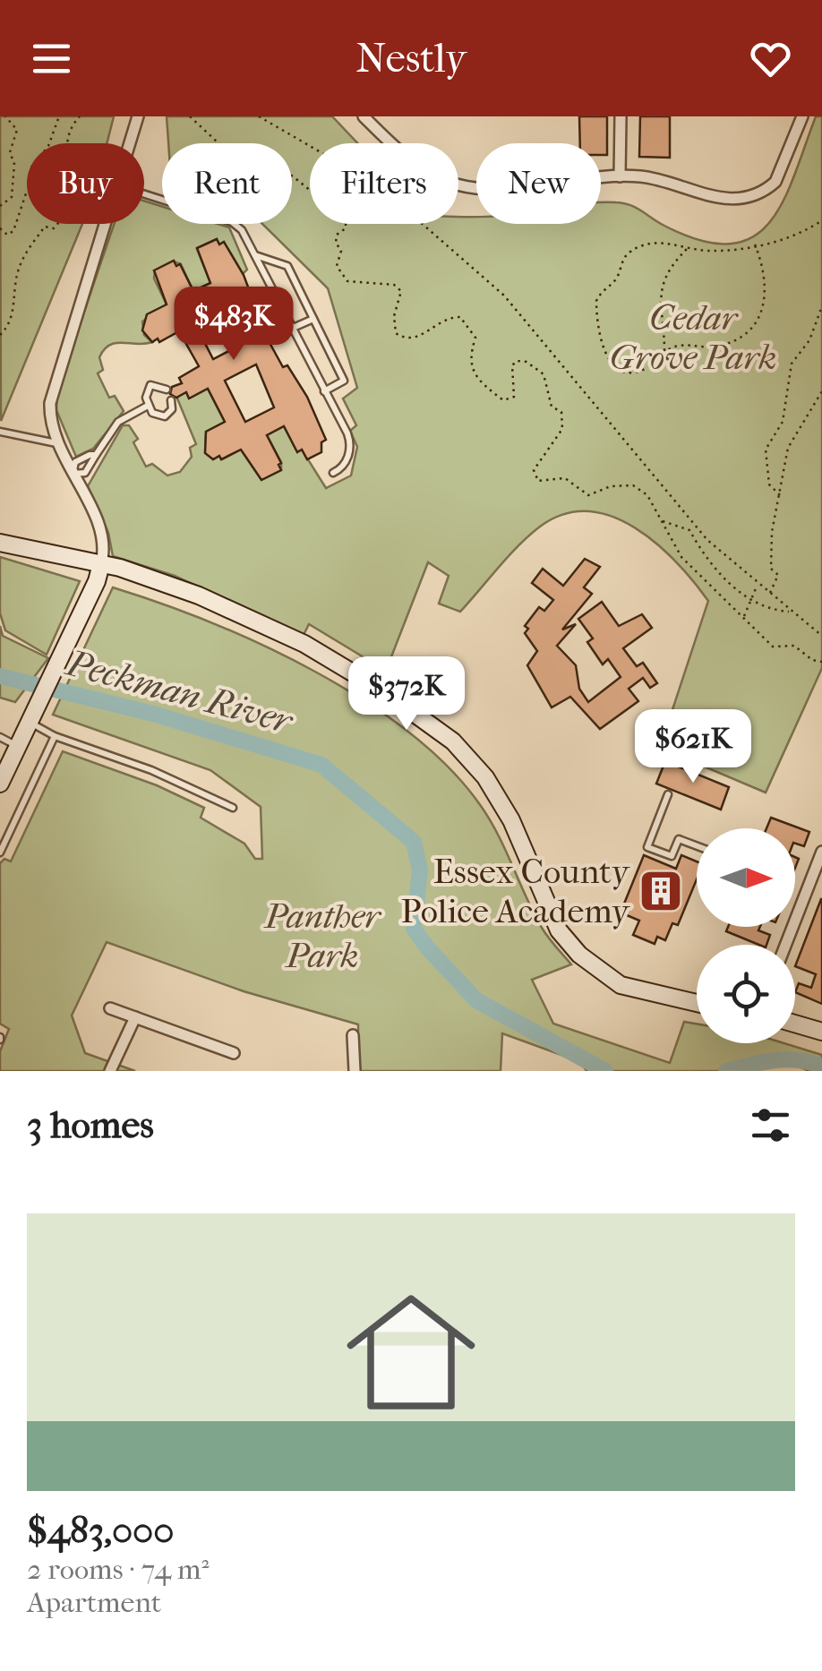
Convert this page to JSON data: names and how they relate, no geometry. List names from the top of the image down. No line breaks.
{"water":["Peckman River"],"parks":["Cedar Grove Park","Panther Park"],"places":{"building":["Essex County Police Academy"]},"north":"right","page":{"header":"Nestly","chip":["Buy","Rent","Filters","New"],"price":["$483K","$372K","$621K"],"heading":"3 homes","list":[{"name":"$483,000","note":"2 rooms · 74 m² · Apartment"}]}}
